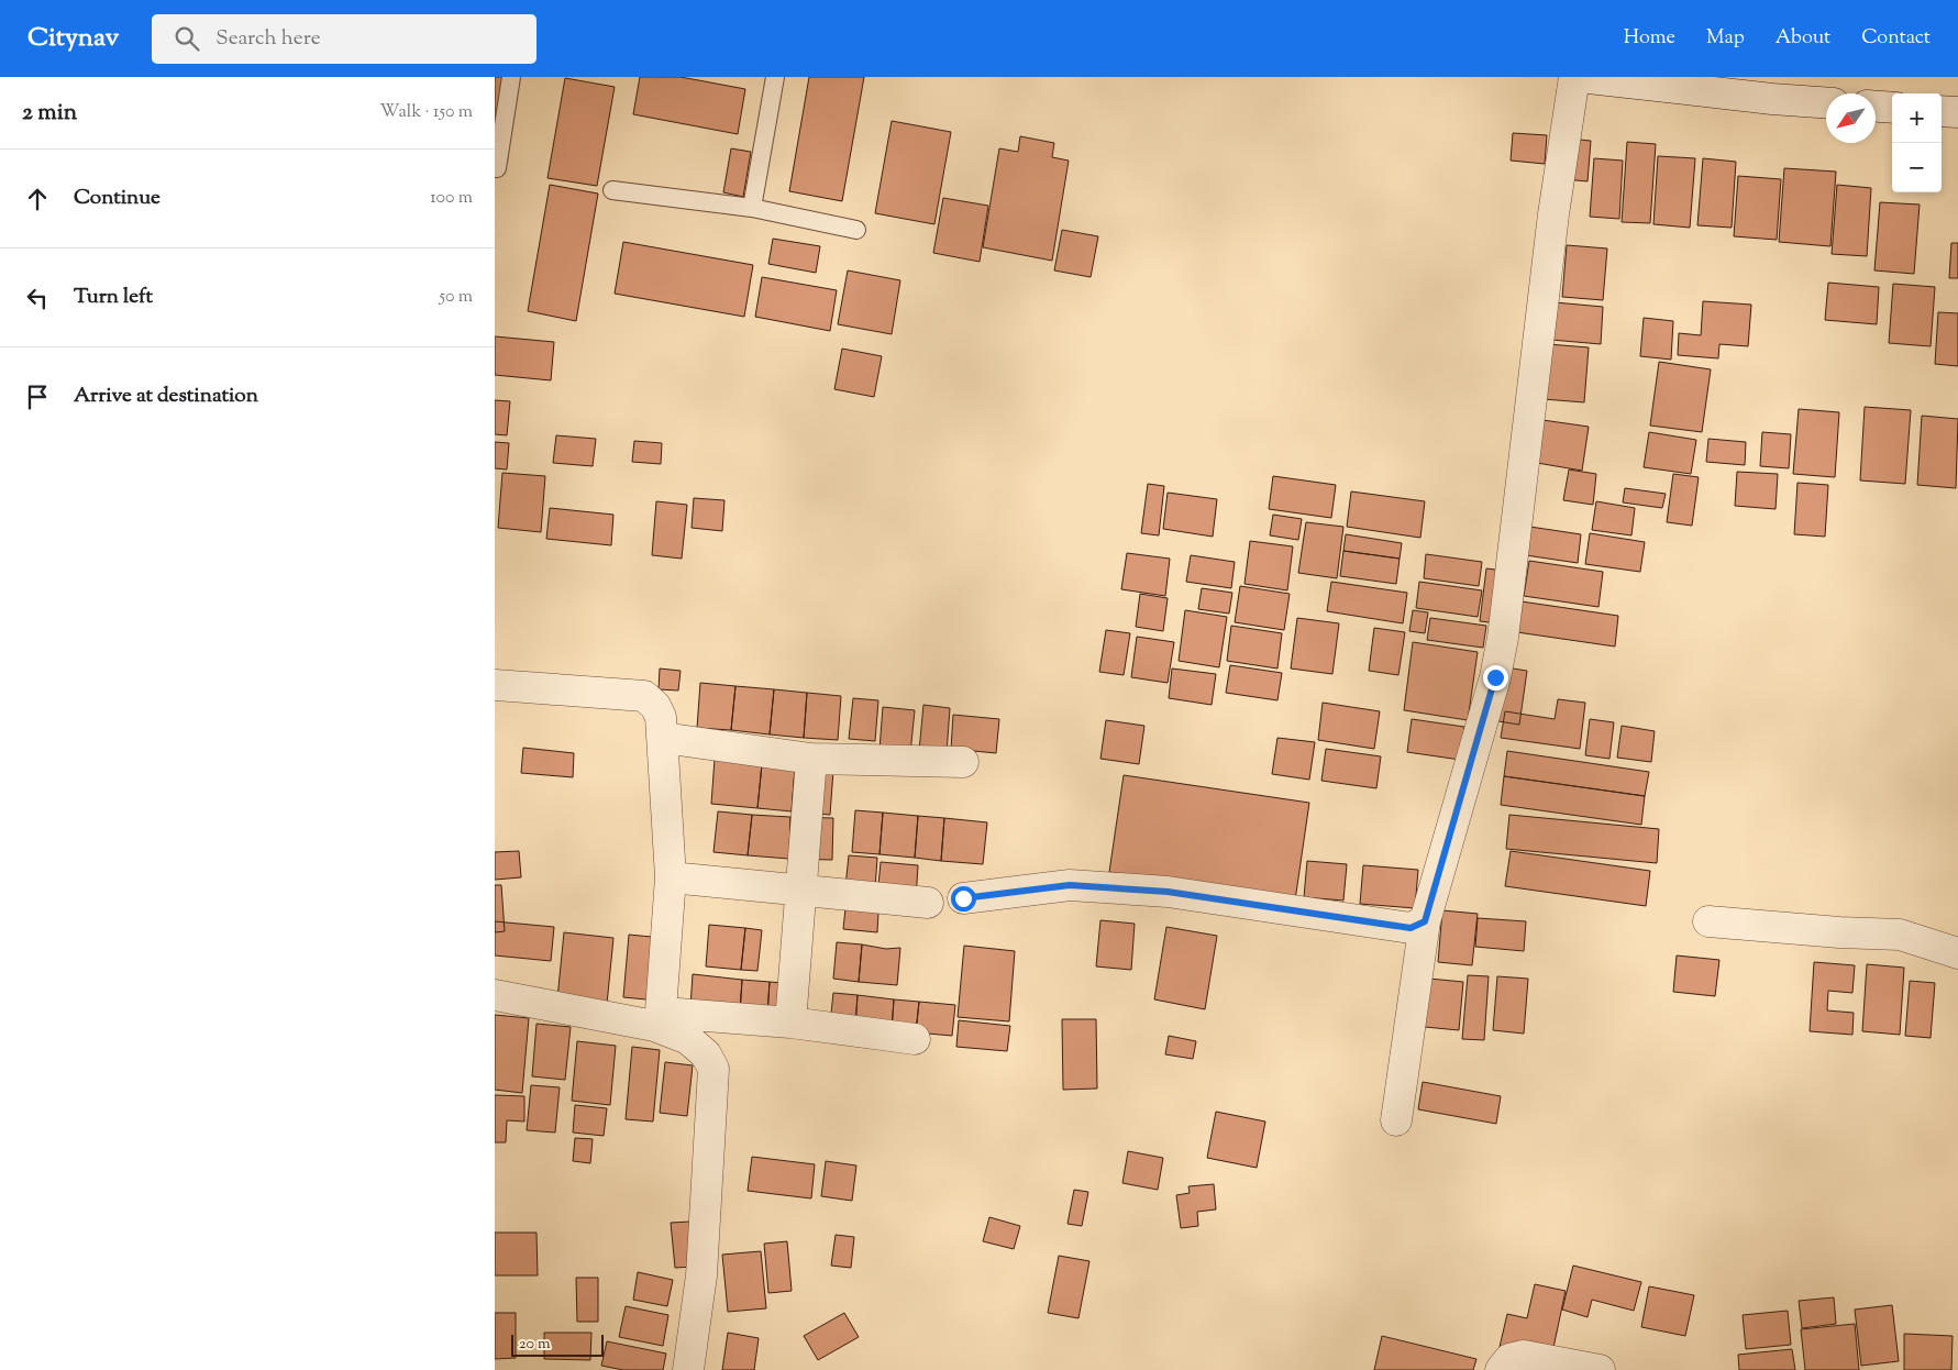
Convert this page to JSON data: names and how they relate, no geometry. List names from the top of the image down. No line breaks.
{"scale_bar":"20 m","north":"bottom left","page":{"header":"Citynav","search":"Search here","nav":["Home","Map","About","Contact"],"heading":["2 min","Walk · 150 m"],"map_buttons":["+","−"],"list":[["Continue","100 m"],["Turn left","50 m"],"Arrive at destination"],"scale":"20 m"}}
